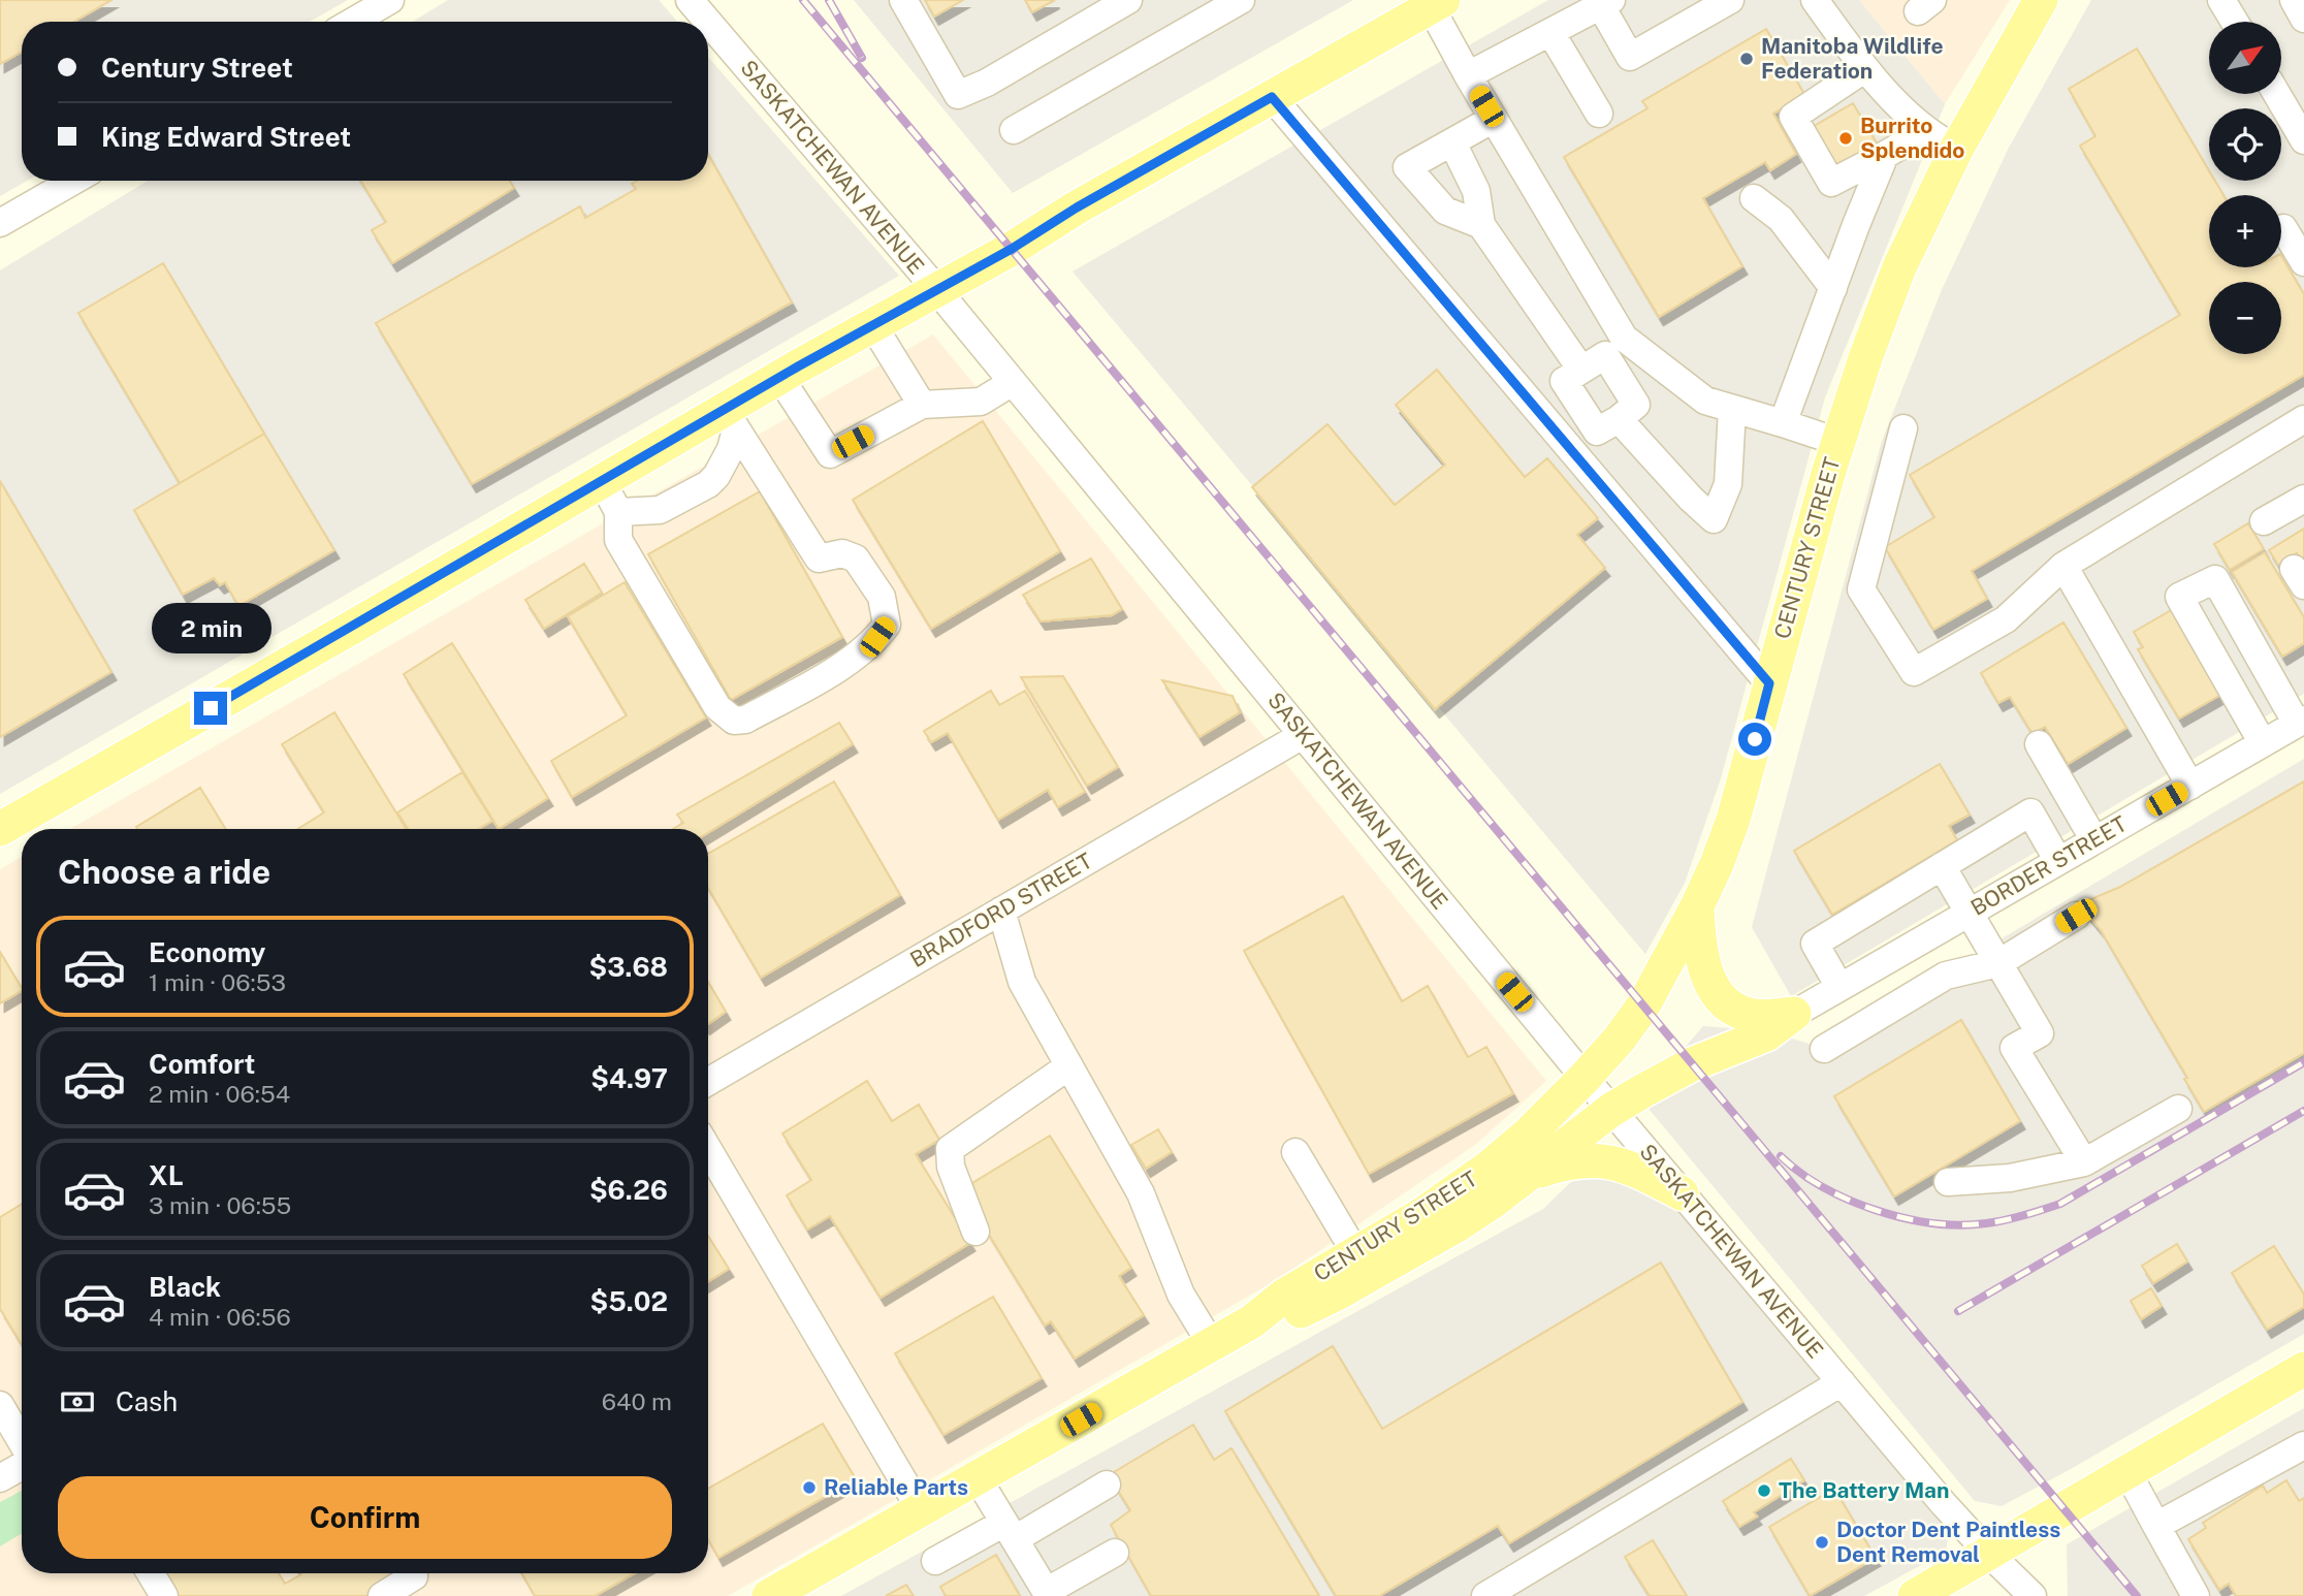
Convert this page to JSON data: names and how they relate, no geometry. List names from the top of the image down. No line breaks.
{"streets":{"main road":["CENTURY STREET"],"street":["SASKATCHEWAN AVENUE","BORDER STREET","BRADFORD STREET"]},"crossings":[["SASKATCHEWAN AVENUE","CENTURY STREET"],["SASKATCHEWAN AVENUE","BRADFORD STREET"]],"places":["Manitoba Wildlife Federation","Burrito Splendido","Reliable Parts","The Battery Man","Doctor Dent Paintless Dent Removal"],"north":"top right","page":{"map_buttons":["+","−"],"banner":["Century Street","King Edward Street"],"bubble":"2 min","heading":"Choose a ride","list":[{"name":"Economy","note":"1 min · 06:53","value":"$3.68"},{"name":"Comfort","note":"2 min · 06:54","value":"$4.97"},{"name":"XL","note":"3 min · 06:55","value":"$6.26"},{"name":"Black","note":"4 min · 06:56","value":"$5.02"}],"pay":["Cash","640 m"],"buttons":"Confirm"}}
